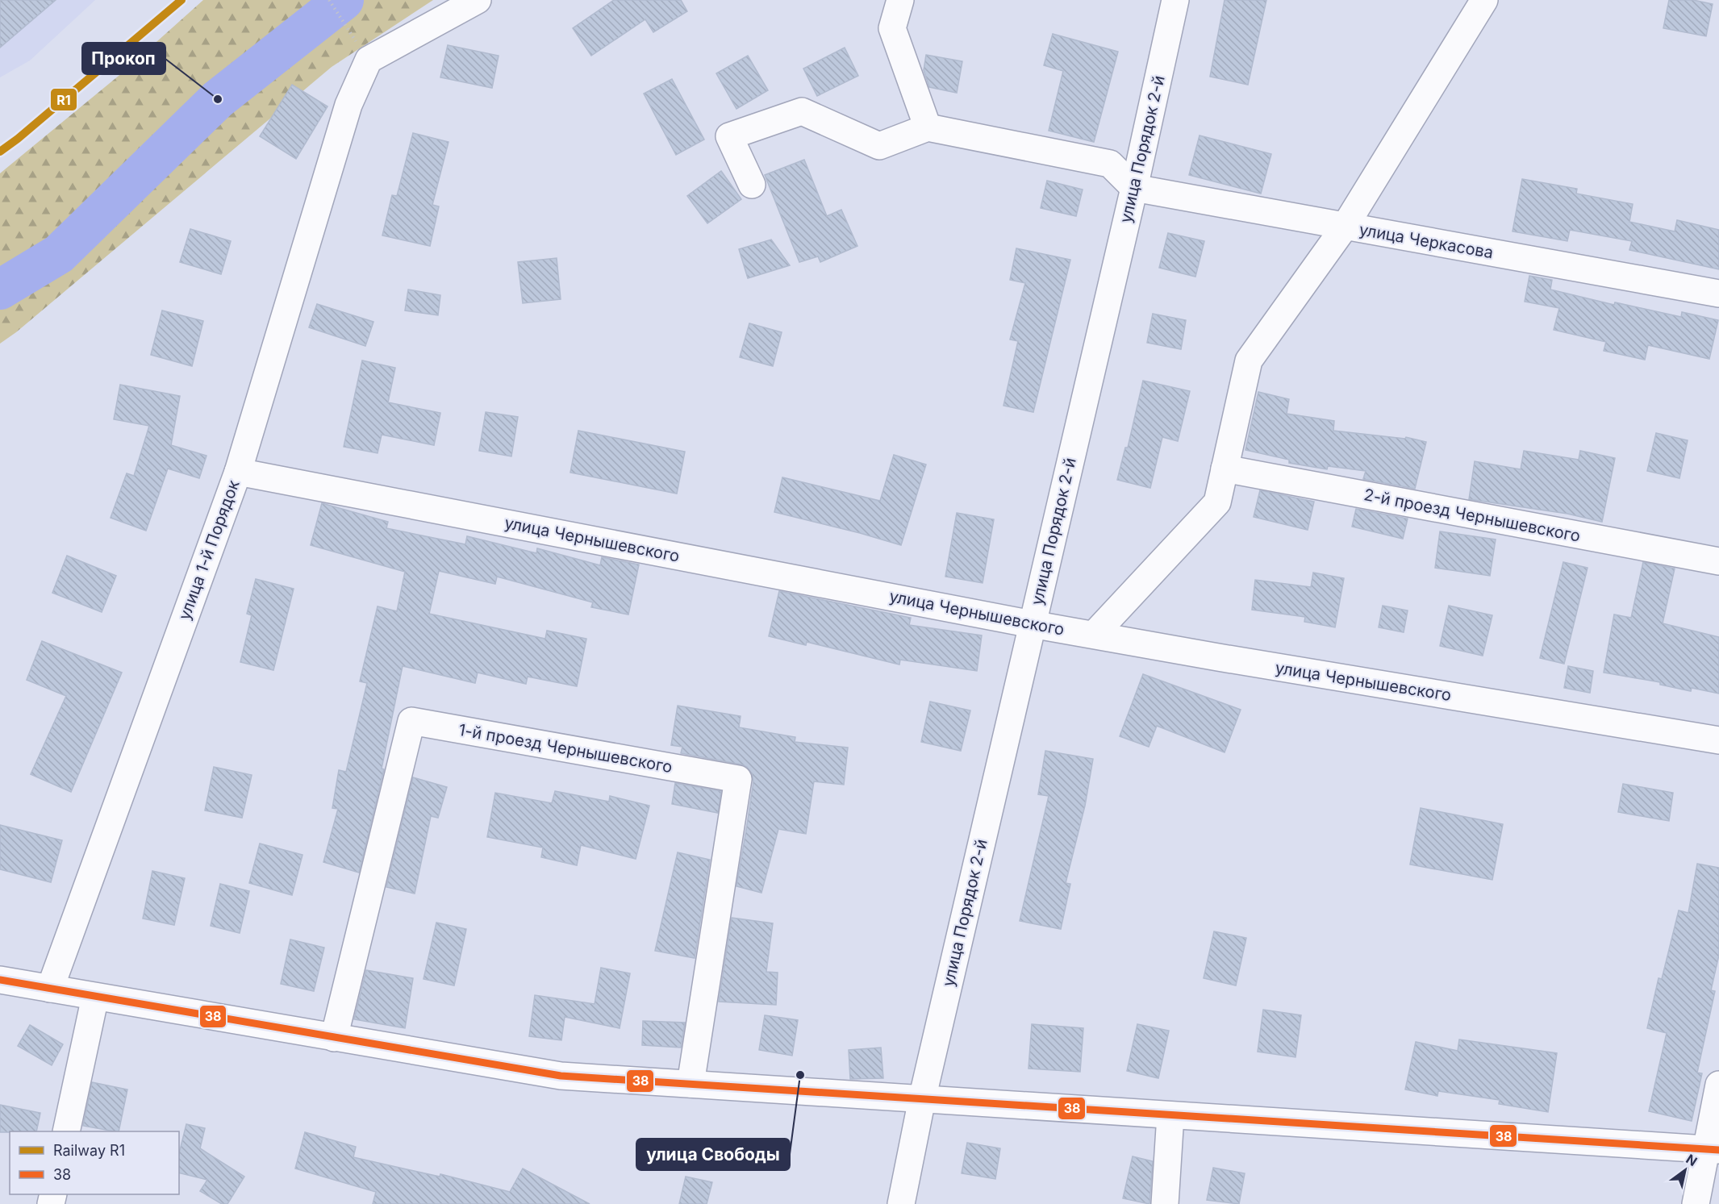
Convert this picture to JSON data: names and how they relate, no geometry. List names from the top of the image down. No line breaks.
{"streets":{"street":["улица Порядок 2-й","улица Черкасова","2-й проезд Чернышевского","улица Чернышевского","улица 1-й Порядок","1-й проезд Чернышевского"]},"crossings":[["улица Порядок 2-й","улица Черкасова"],["улица Порядок 2-й","улица Чернышевского"],["улица Чернышевского","улица 1-й Порядок"]],"places":["Прокоп","улица Свободы"],"lines":["rail line R1","transit line 38"],"legend":["Railway R1","38"],"north":"top right"}
